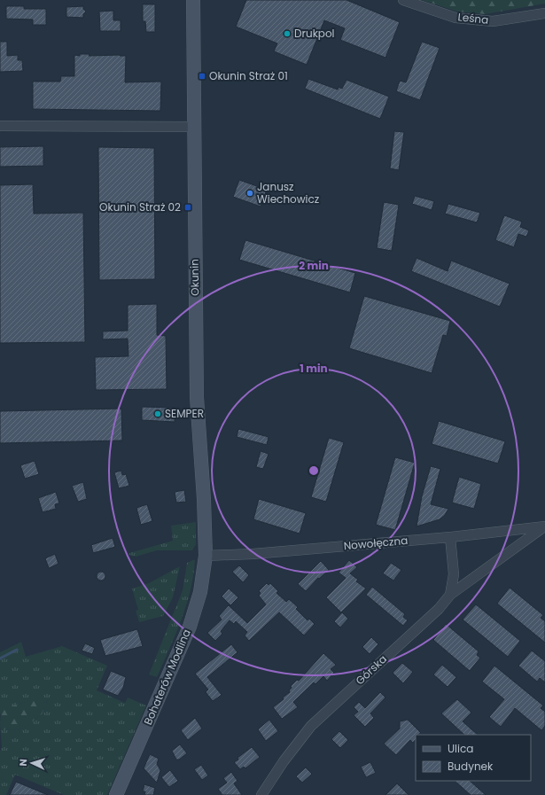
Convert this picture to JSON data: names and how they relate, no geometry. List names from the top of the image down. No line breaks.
{"streets":{"main road":["Okunin","Bohaterów Modlina"],"street":["Leśna","Nowołęczna","Górska"]},"crossings":[["Okunin","Nowołęczna"],["Okunin","Bohaterów Modlina"],["Nowołęczna","Górska"],["Nowołęczna","Bohaterów Modlina"]],"places":{"other":["Drukpol","Janusz Wiechowicz","SEMPER"],"transit":["Okunin Straż 01","Okunin Straż 02"]},"legend":["Ulica","Budynek"],"north":"left","rings":["2 min","1 min"]}
